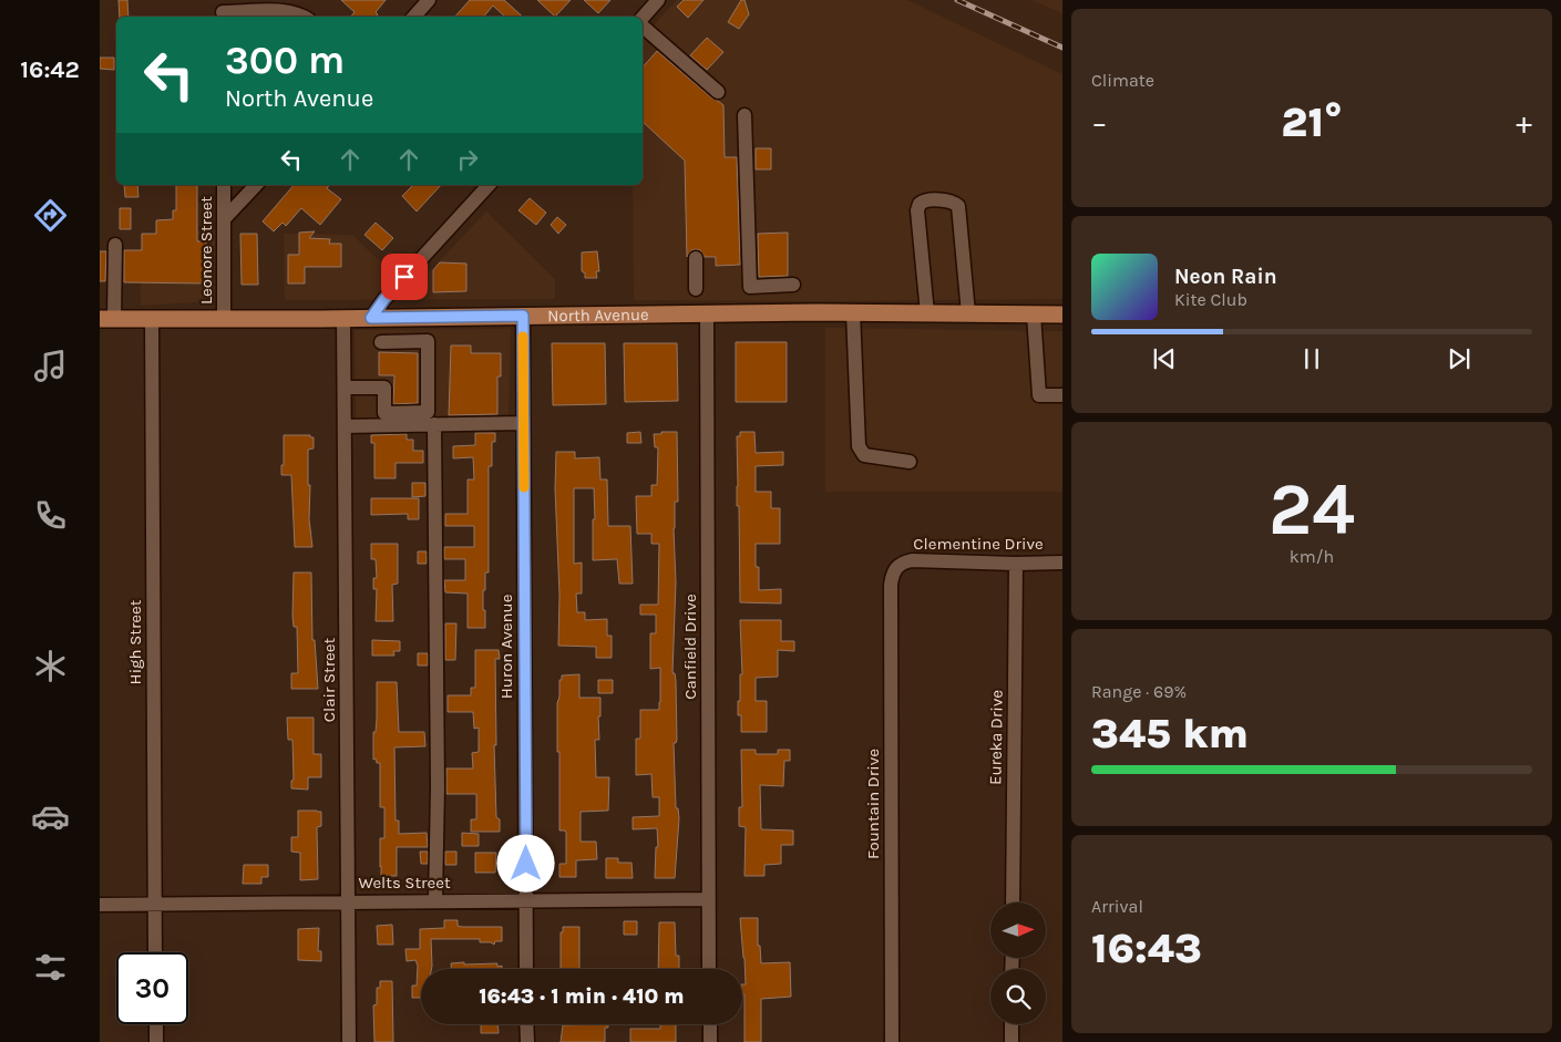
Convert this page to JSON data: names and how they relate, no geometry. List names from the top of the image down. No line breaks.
{"streets":{"main road":["North Avenue"],"street":["Leonore Street","Clementine Drive","High Street","Huron Avenue","Canfield Drive","Clair Street","Eureka Drive","Fountain Drive","Welts Street"]},"crossings":[["Leonore Street","North Avenue"],["North Avenue","High Street"],["North Avenue","Huron Avenue"],["North Avenue","Canfield Drive"],["North Avenue","Clair Street"],["Clementine Drive","Eureka Drive"],["Clementine Drive","Fountain Drive"],["High Street","Welts Street"],["Huron Avenue","Welts Street"],["Canfield Drive","Welts Street"],["Clair Street","Welts Street"]],"north":"right","page":{"tabs":"16:42","tile":["Climate",["24","km/h"],["Range · 69%","345 km"],["Arrival","16:43"]],"turn":["300 m","North Avenue"],"heat":["−","21°","+"],"song":["Neon Rain","Kite Club"],"limit":"30","trip":"16:43 · 1 min · 410 m"}}
